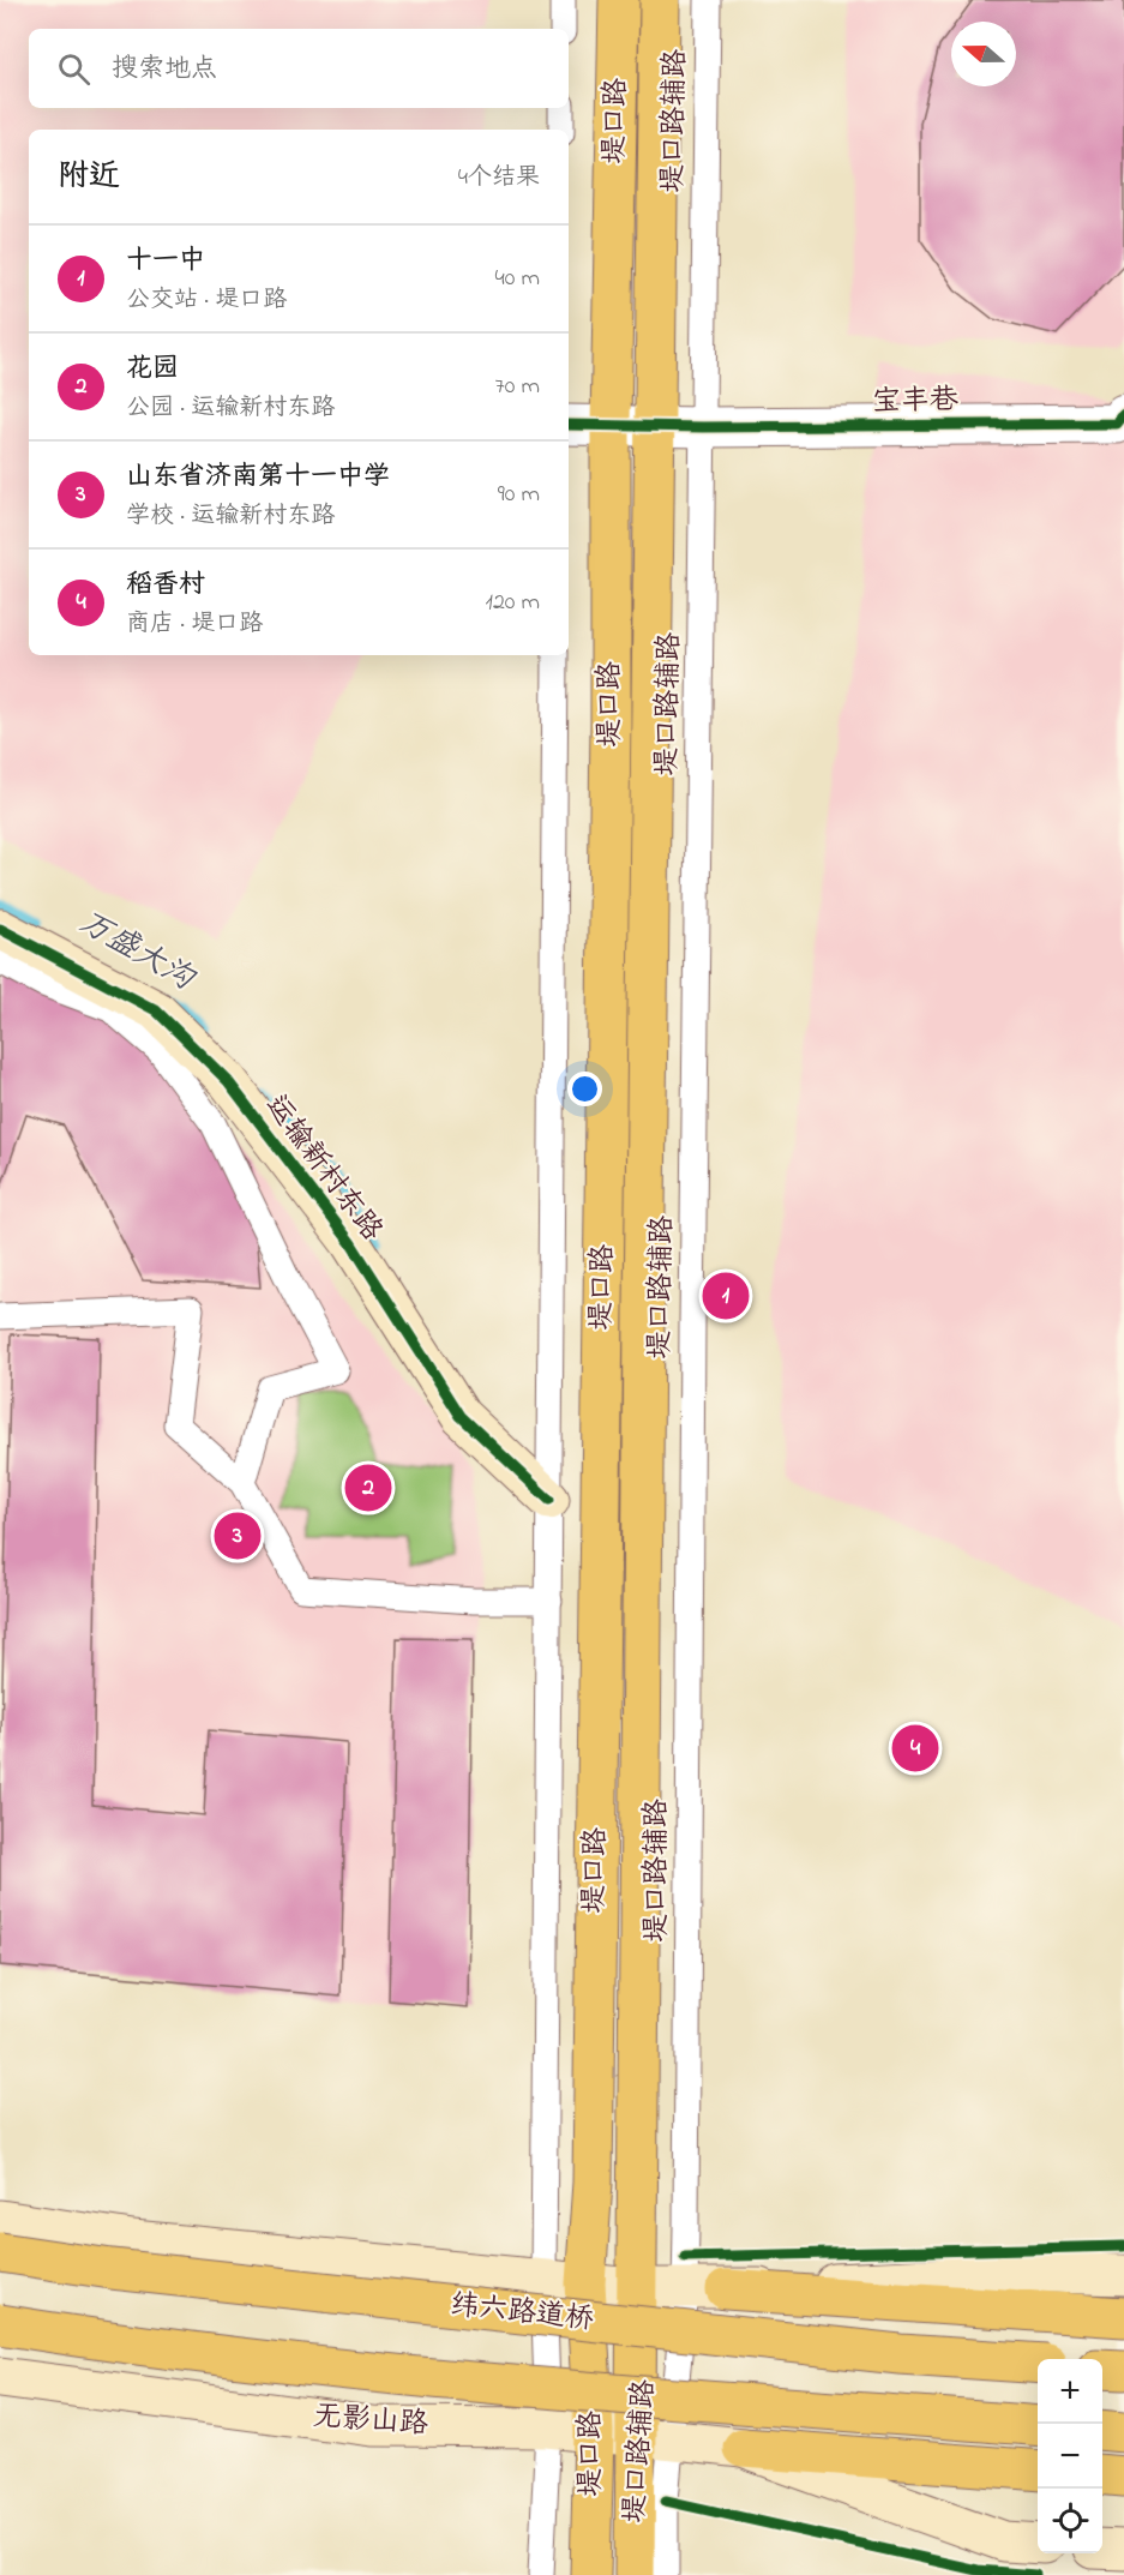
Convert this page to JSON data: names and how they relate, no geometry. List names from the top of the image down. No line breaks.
{"streets":{"main road":["堤口路","运输新村东路","纬六路道桥","无影山路"],"street":["宝丰巷"],"lane":["堤口路辅路"]},"crossings":[["堤口路","堤口路辅路"],["堤口路","无影山路"],["堤口路辅路","宝丰巷"],["堤口路辅路","无影山路"]],"water":["万盛大沟"],"north":"left","page":{"search":"搜索地点","heading":["附近","4个结果"],"list":[{"mark":"1","name":"十一中","note":"公交站 · 堤口路","value":"40 m"},{"mark":"2","name":"花园","note":"公园 · 运输新村东路","value":"70 m"},{"mark":"3","name":"山东省济南第十一中学","note":"学校 · 运输新村东路","value":"90 m"},{"mark":"4","name":"稻香村","note":"商店 · 堤口路","value":"120 m"}],"pins":["1","2","3","4"],"map_buttons":["+","−"]}}
